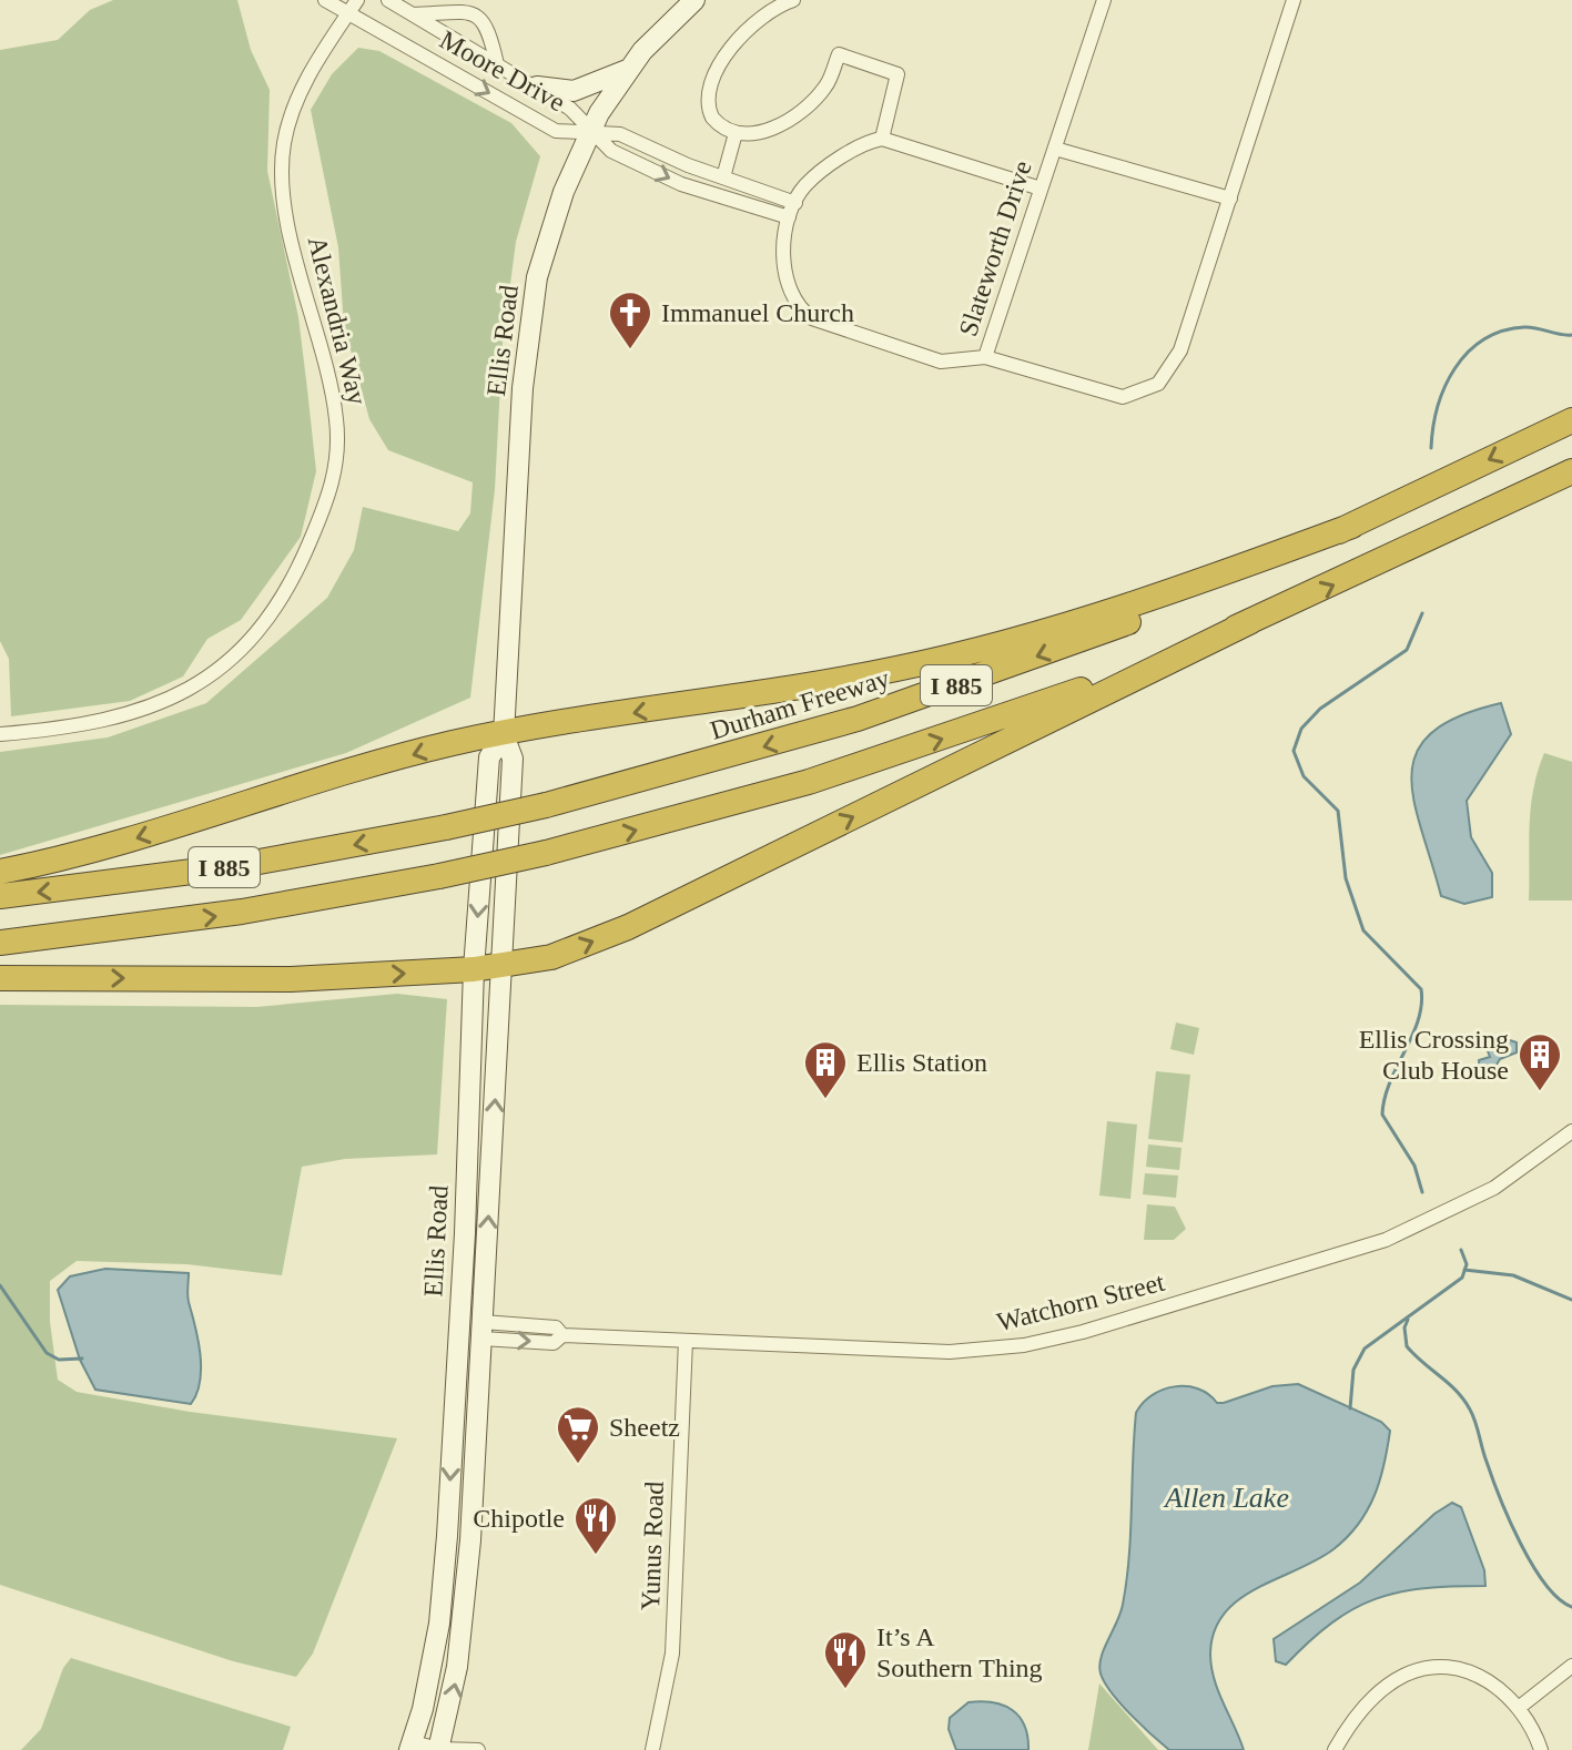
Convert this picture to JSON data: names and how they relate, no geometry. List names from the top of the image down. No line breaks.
{"streets":{"highway":["I 885","Durham Freeway"],"main road":["Ellis Road"],"street":["Moore Drive","Slateworth Drive","Alexandria Way","Watchorn Street","Yunus Road"]},"crossings":[["Moore Drive","Alexandria Way"],["Moore Drive","Ellis Road"],["Ellis Road","Watchorn Street"],["Watchorn Street","Yunus Road"]],"water":["Allen Lake"],"places":{"church":["Immanuel Church"],"building":["Ellis Crossing Club House","Ellis Station"],"supermarket":["Sheetz"],"restaurant":["Chipotle","It’s A Southern Thing"]}}
